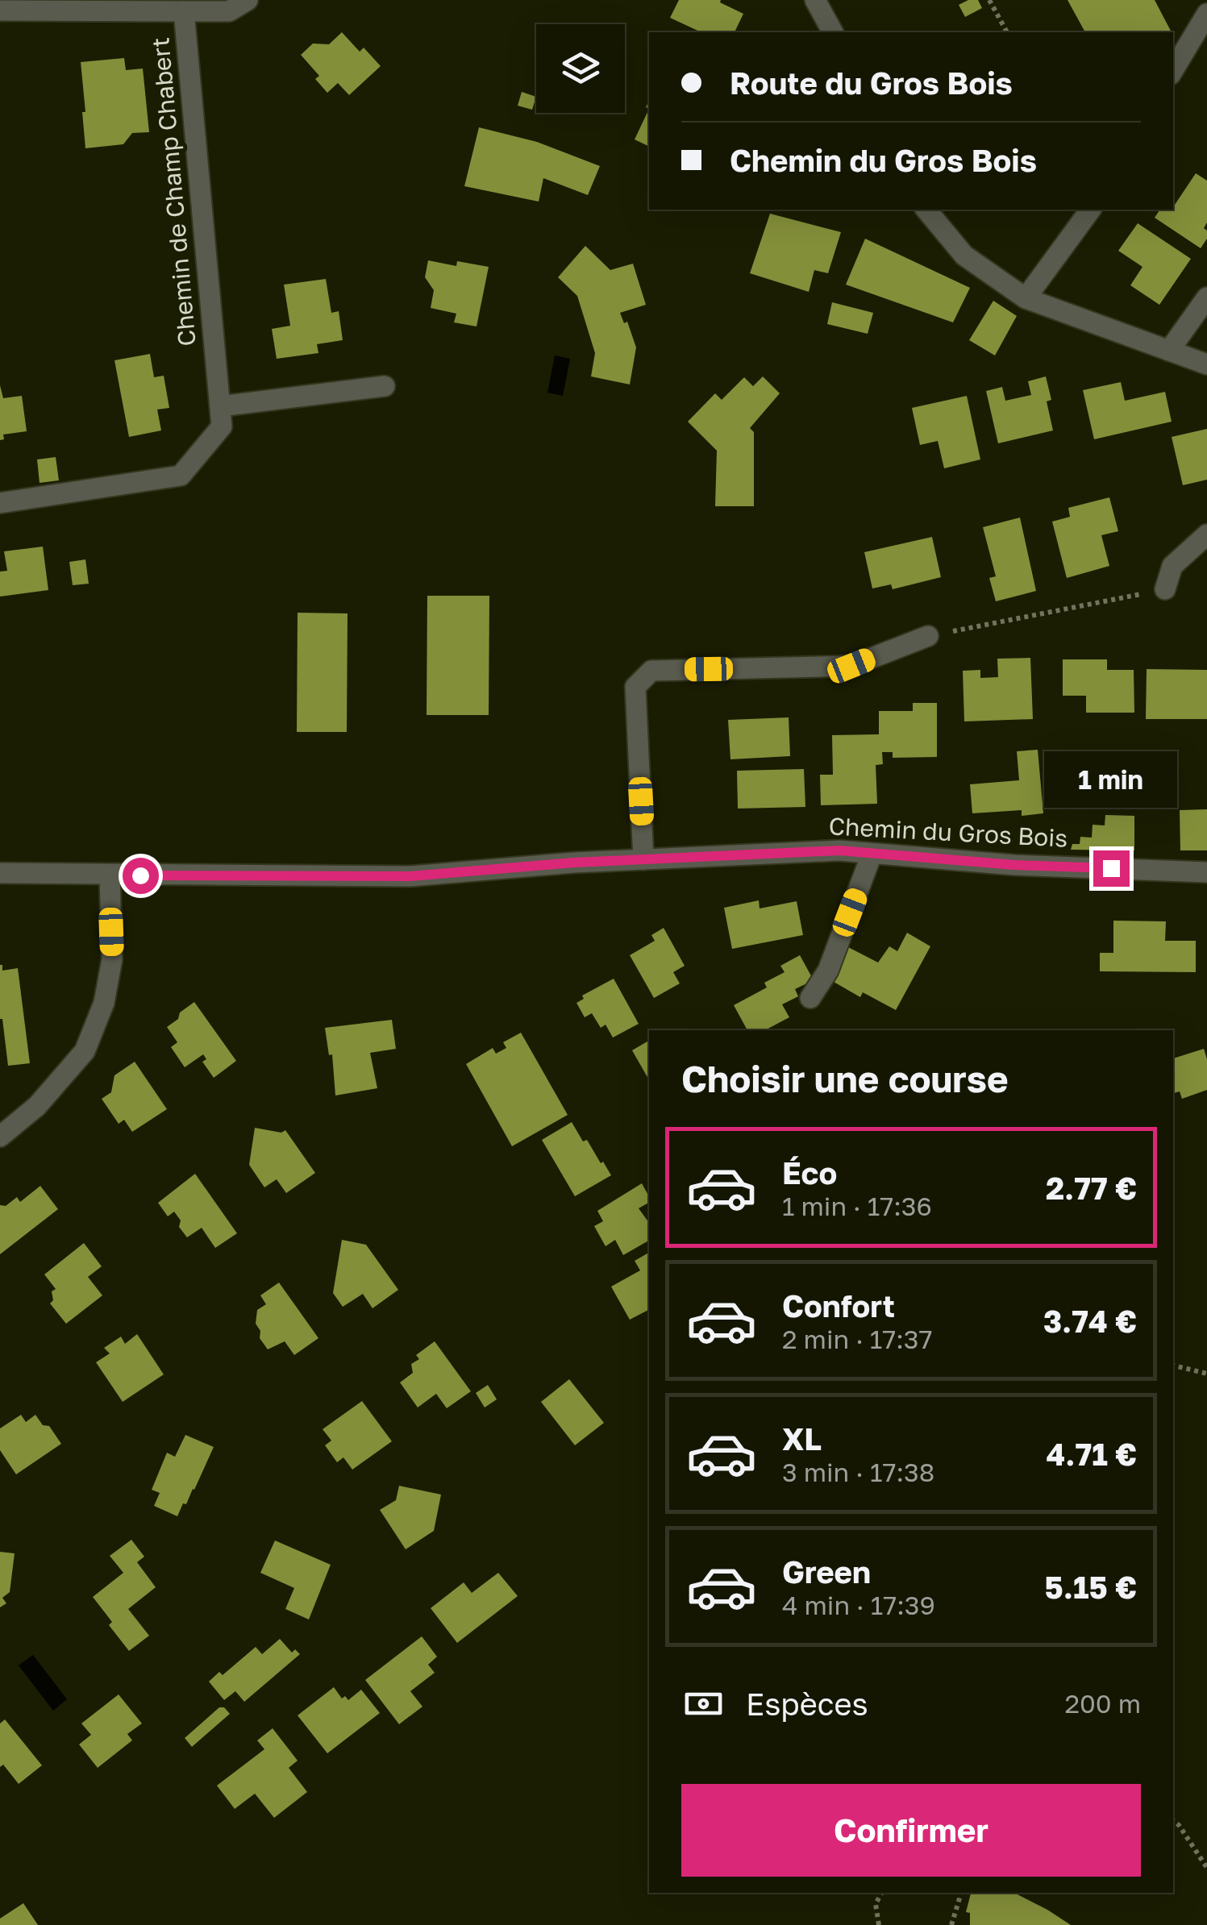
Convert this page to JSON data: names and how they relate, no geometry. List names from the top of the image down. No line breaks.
{"streets":{"street":["Chemin de Champ Chabert","Chemin du Gros Bois"]},"page":{"banner":["Route du Gros Bois","Chemin du Gros Bois"],"bubble":"1 min","heading":"Choisir une course","list":[{"name":"Éco","note":"1 min · 17:36","value":"2.77 €"},{"name":"Confort","note":"2 min · 17:37","value":"3.74 €"},{"name":"XL","note":"3 min · 17:38","value":"4.71 €"},{"name":"Green","note":"4 min · 17:39","value":"5.15 €"}],"pay":["Espèces","200 m"],"buttons":"Confirmer"}}
